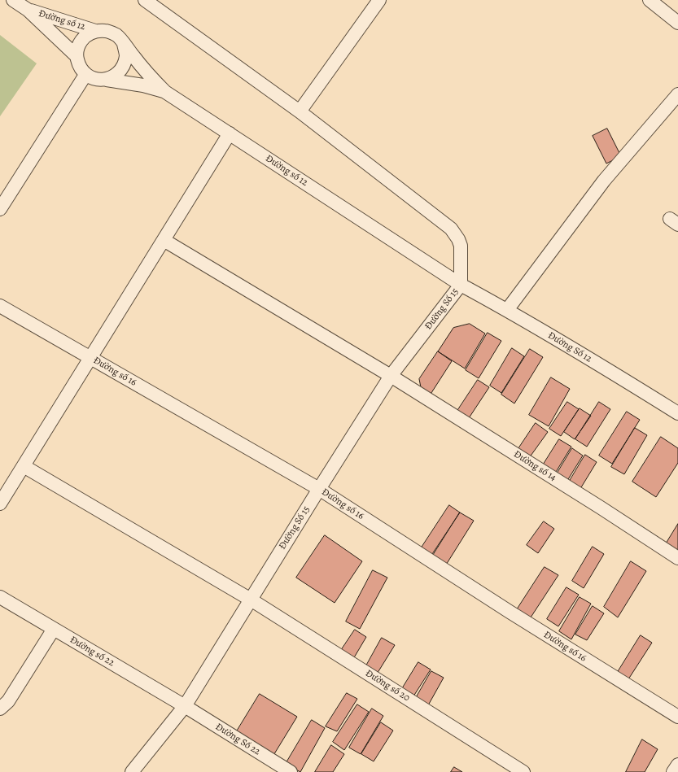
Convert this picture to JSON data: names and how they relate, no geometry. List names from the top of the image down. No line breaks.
{"streets":{"street":["Đường số 12","Đường Số 15","Đường Số 12","Đường số 16","Đường số 14","Đường số 22","Đường số 20","Đường Số 22"]},"crossings":[["Đường số 12","Đường Số 15"],["Đường số 12","Đường Số 12"],["Đường Số 15","Đường Số 12"],["Đường Số 15","Đường số 16"],["Đường Số 15","Đường số 14"],["Đường Số 15","Đường số 22"],["Đường Số 15","Đường số 20"],["Đường Số 15","Đường Số 22"],["Đường số 22","Đường Số 22"]]}
